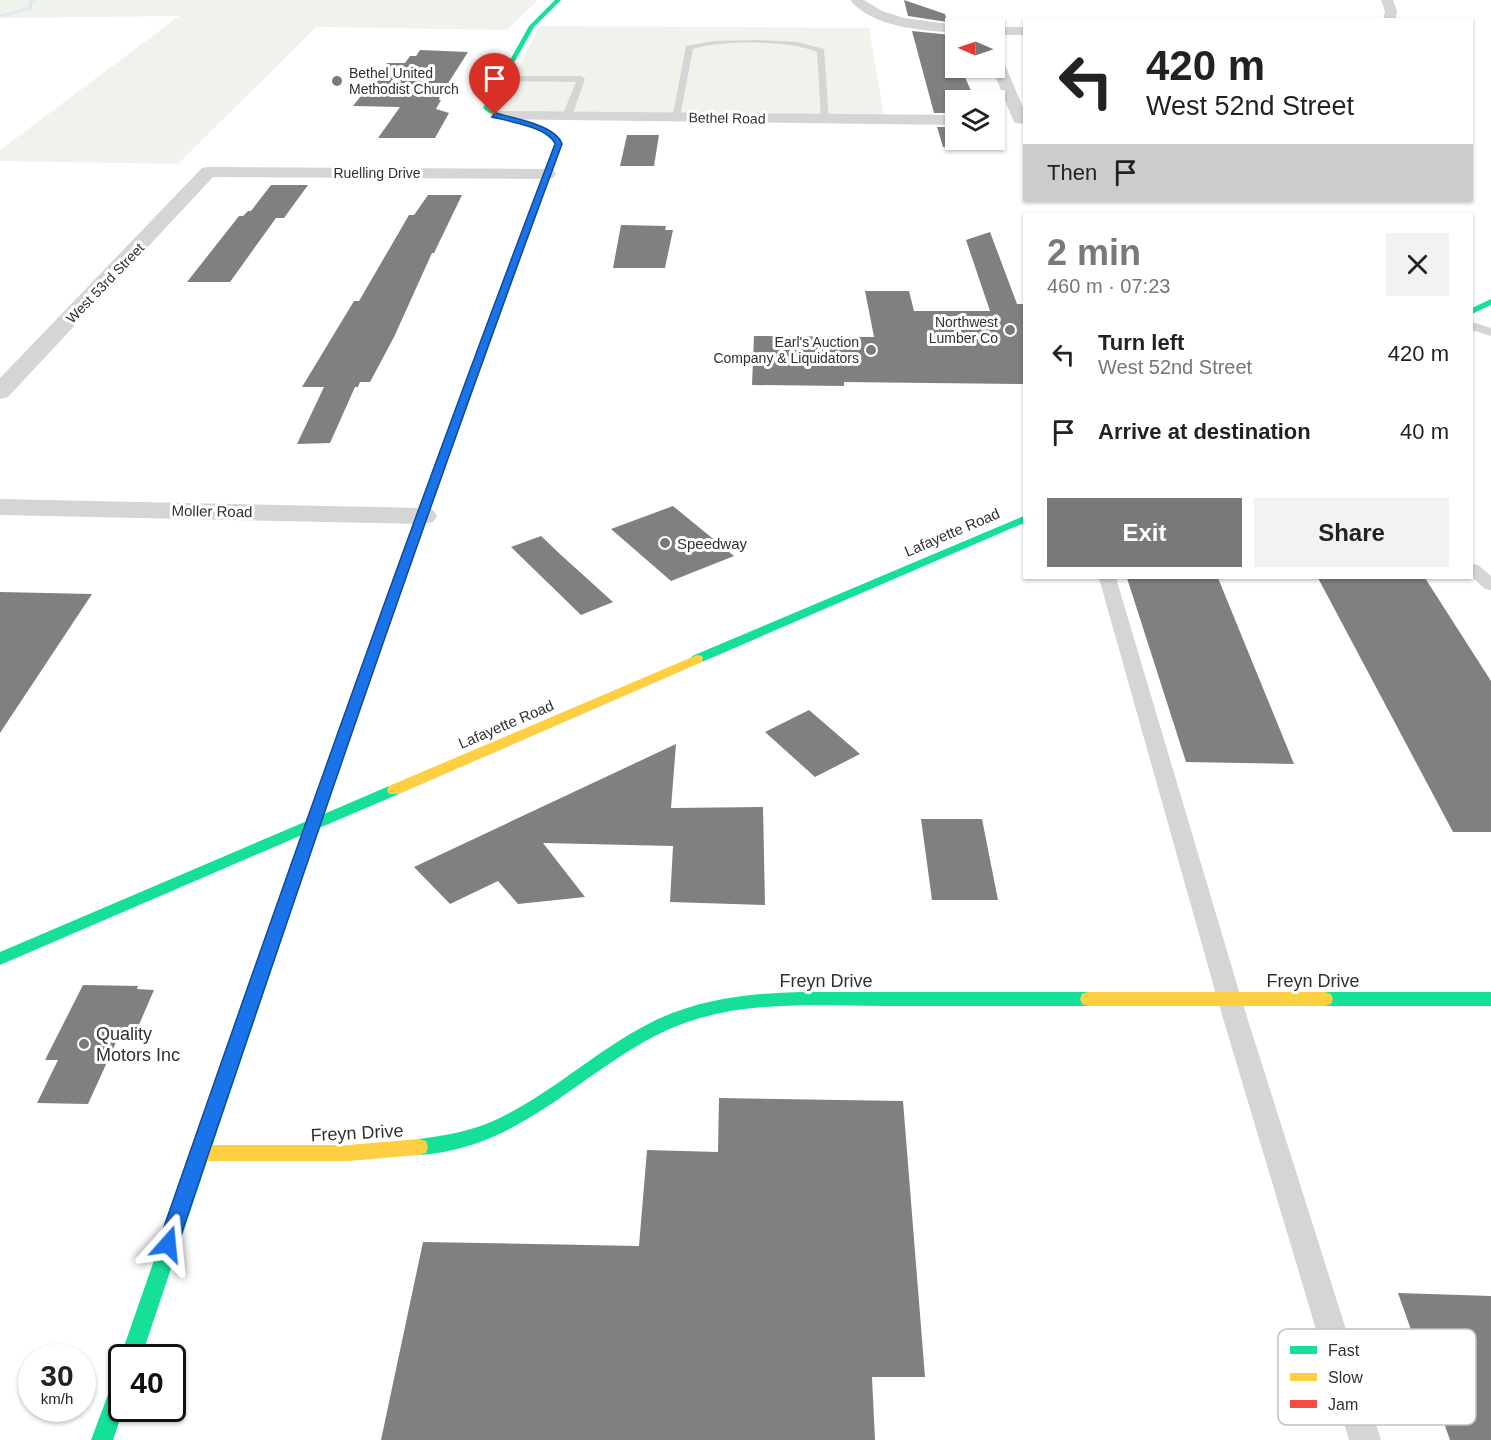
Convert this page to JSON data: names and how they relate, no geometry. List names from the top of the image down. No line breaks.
{"streets":{"street":["Bethel Road","Ruelling Drive","West 53rd Street","Moller Road","Lafayette Road","Freyn Drive"]},"crossings":[["Ruelling Drive","West 53rd Street"]],"places":["Bethel United Methodist Church","Northwest Lumber Co","Earl's Auction Company & Liquidators","Speedway","Quality Motors Inc"],"legend":["Fast","Slow","Jam"],"north":"left","page":{"turn":["420 m","West 52nd Street"],"then":"Then","heading":["2 min","460 m · 07:23"],"list":[{"name":"Turn left","note":"West 52nd Street","value":"420 m"},{"name":"Arrive at destination","value":"40 m"}],"buttons":["Exit","Share"],"speed":"30 km/h","limit":"40"}}
